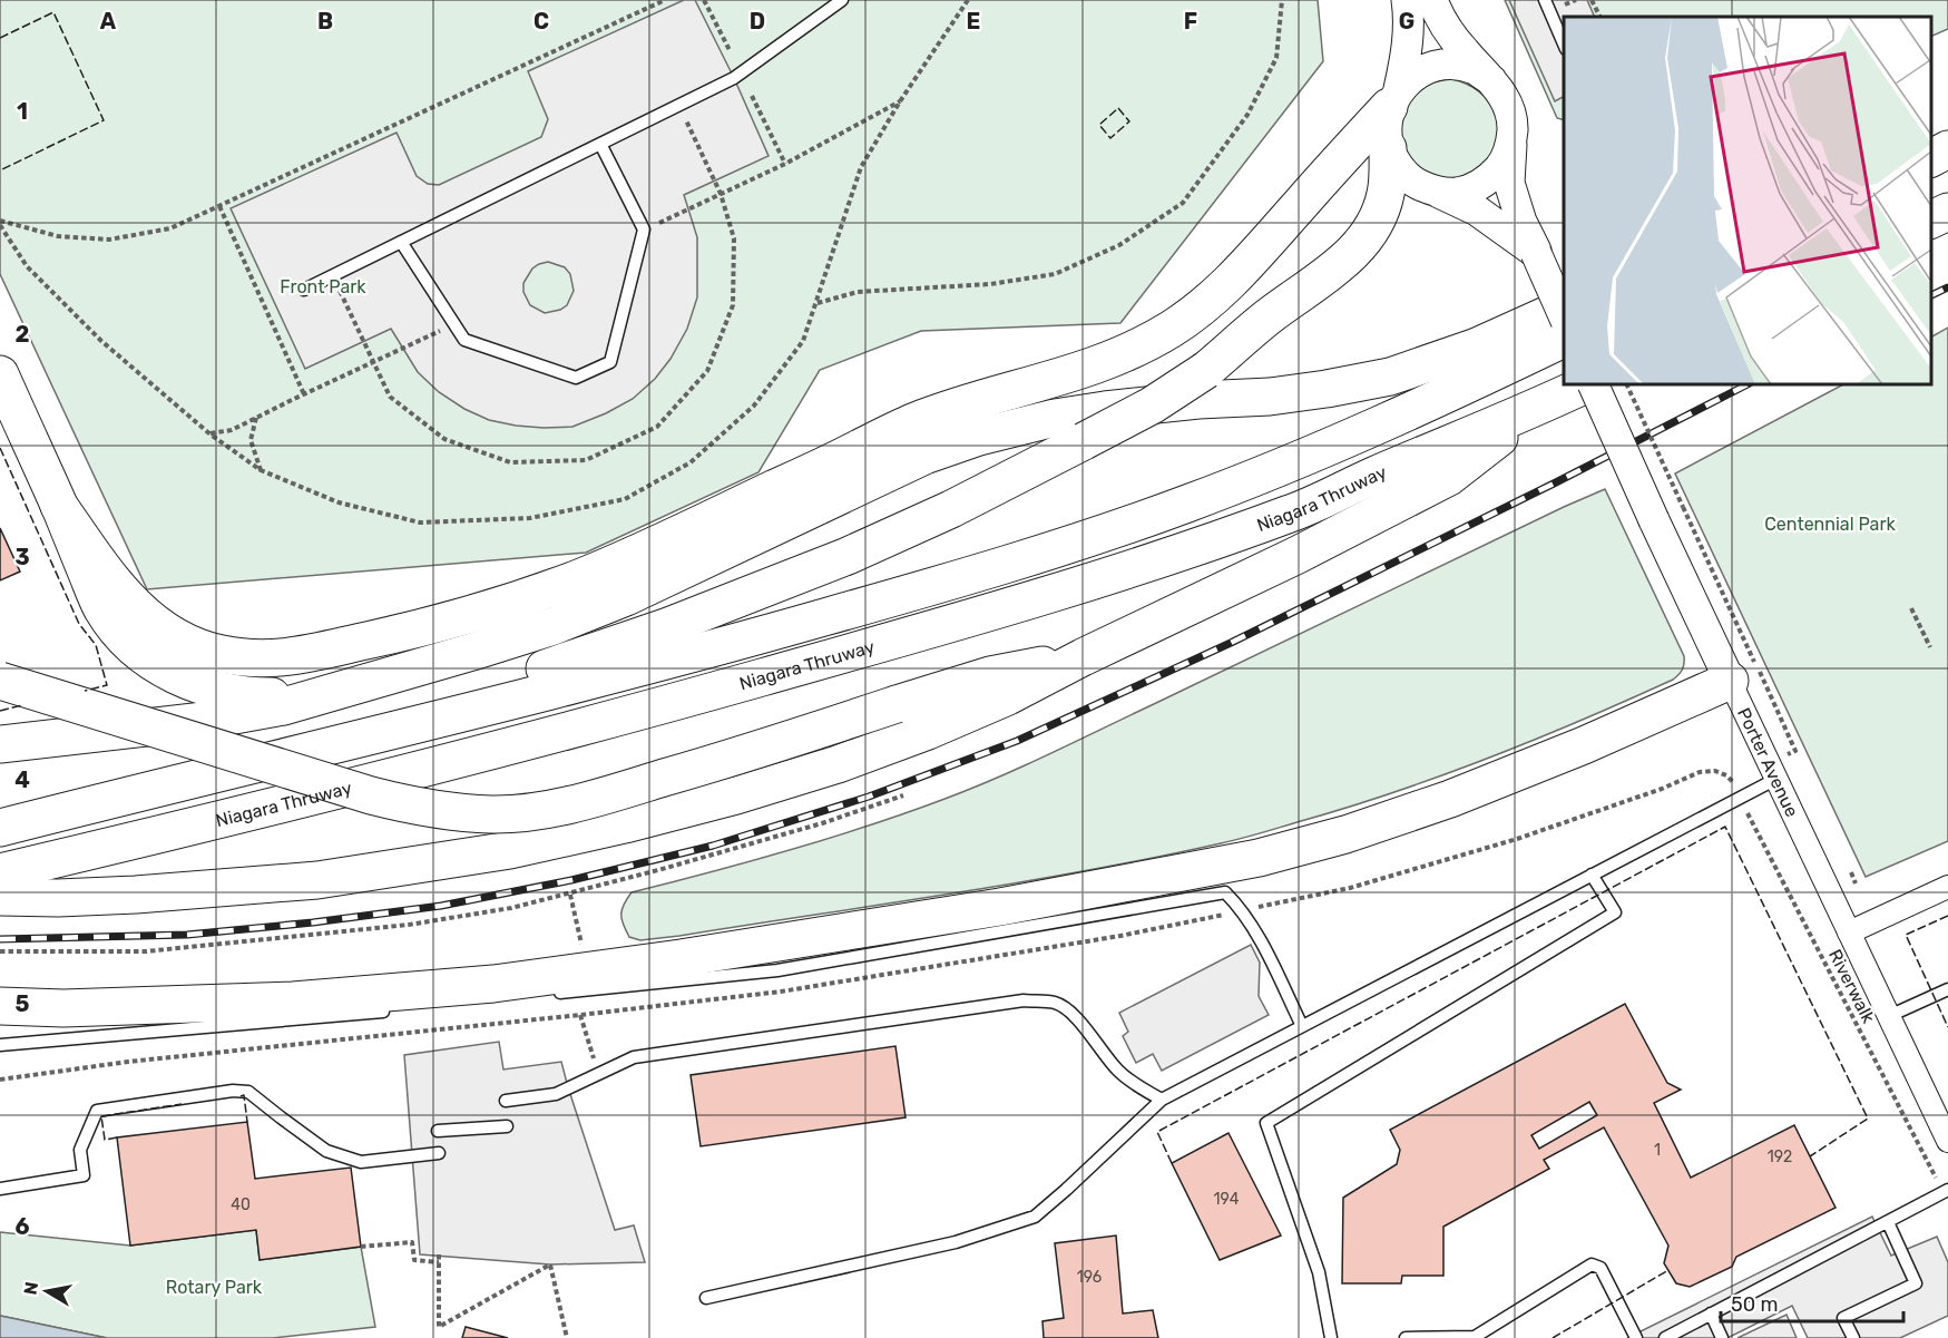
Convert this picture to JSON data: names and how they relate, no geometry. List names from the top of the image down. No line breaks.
{"streets":{"highway":["Niagara Thruway"],"street":["Porter Avenue"],"path":["Riverwalk"]},"parks":["Front Park","Centennial Park","Rotary Park"],"house_numbers":["1","192","194","40","196"],"scale_bar":"50 m","north":"left","grid":{"columns":["A","B","C","D","E","F","G"],"rows":["1","2","3","4","5","6"]}}
